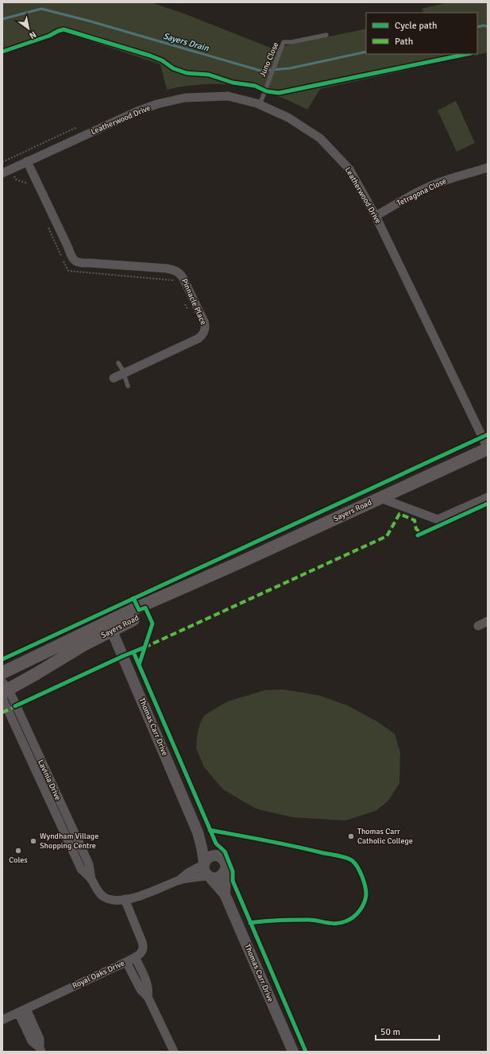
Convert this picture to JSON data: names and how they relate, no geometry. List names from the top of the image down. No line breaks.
{"streets":{"main road":["Sayers Road"],"street":["Leatherwood Drive","Tetragona Close","Pinnacle Place","Thomas Carr Drive","Lavinia Drive","Royal Oaks Drive"],"lane":["Juno Close"]},"crossings":[["Juno Close","Leatherwood Drive"],["Leatherwood Drive","Tetragona Close"],["Leatherwood Drive","Pinnacle Place"],["Leatherwood Drive","Sayers Road"],["Sayers Road","Thomas Carr Drive"],["Sayers Road","Lavinia Drive"],["Thomas Carr Drive","Lavinia Drive"],["Lavinia Drive","Royal Oaks Drive"]],"water":["Sayers Drain"],"places":["Thomas Carr Catholic College","Wyndham Village Shopping Centre","Coles"],"legend":["Cycle path","Path"],"scale_bar":"50 m","north":"bottom right"}
